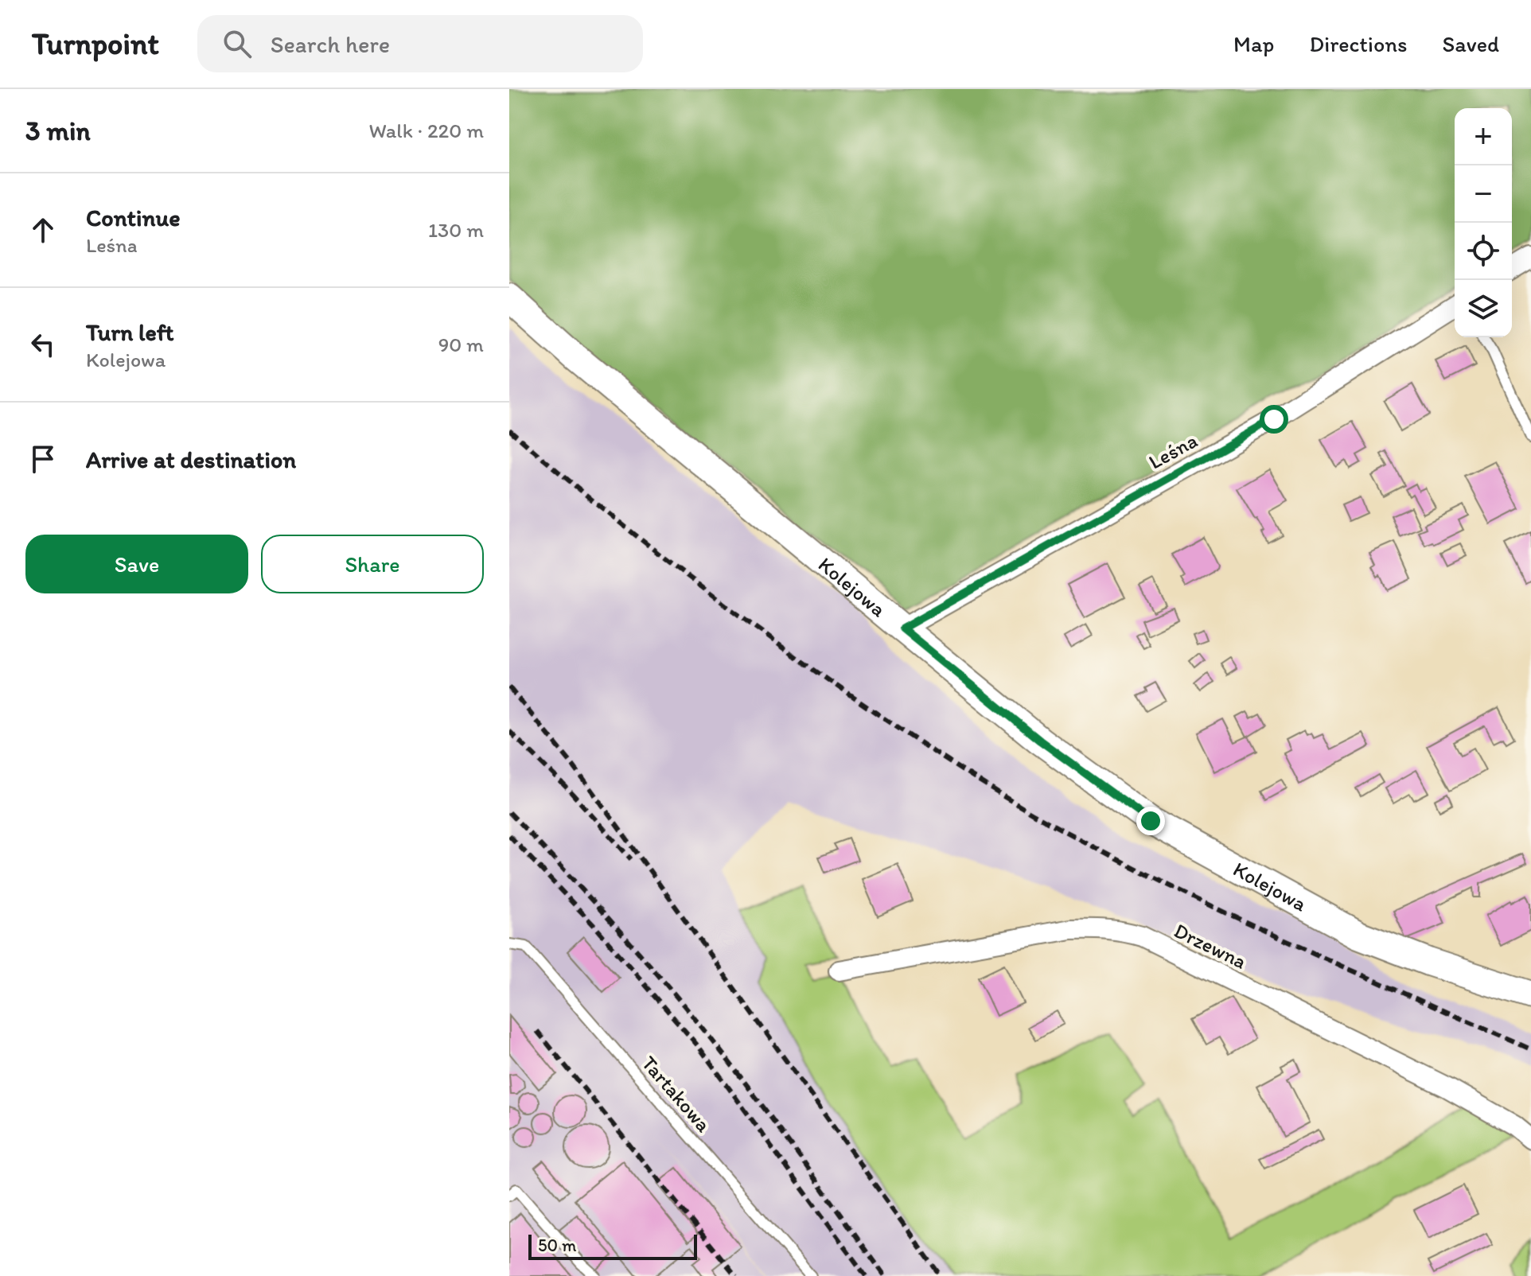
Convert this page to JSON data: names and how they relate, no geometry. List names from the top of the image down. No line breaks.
{"streets":{"street":["Leśna","Kolejowa","Drzewna"],"lane":["Tartakowa"]},"crossings":[["Leśna","Kolejowa"]],"scale_bar":"50 m","page":{"header":"Turnpoint","search":"Search here","nav":["Map","Directions","Saved"],"heading":["3 min","Walk · 220 m"],"map_buttons":["+","−"],"list":[["Continue","Leśna","130 m"],["Turn left","Kolejowa","90 m"],"Arrive at destination"],"buttons":["Save","Share"],"scale":"50 m"}}
